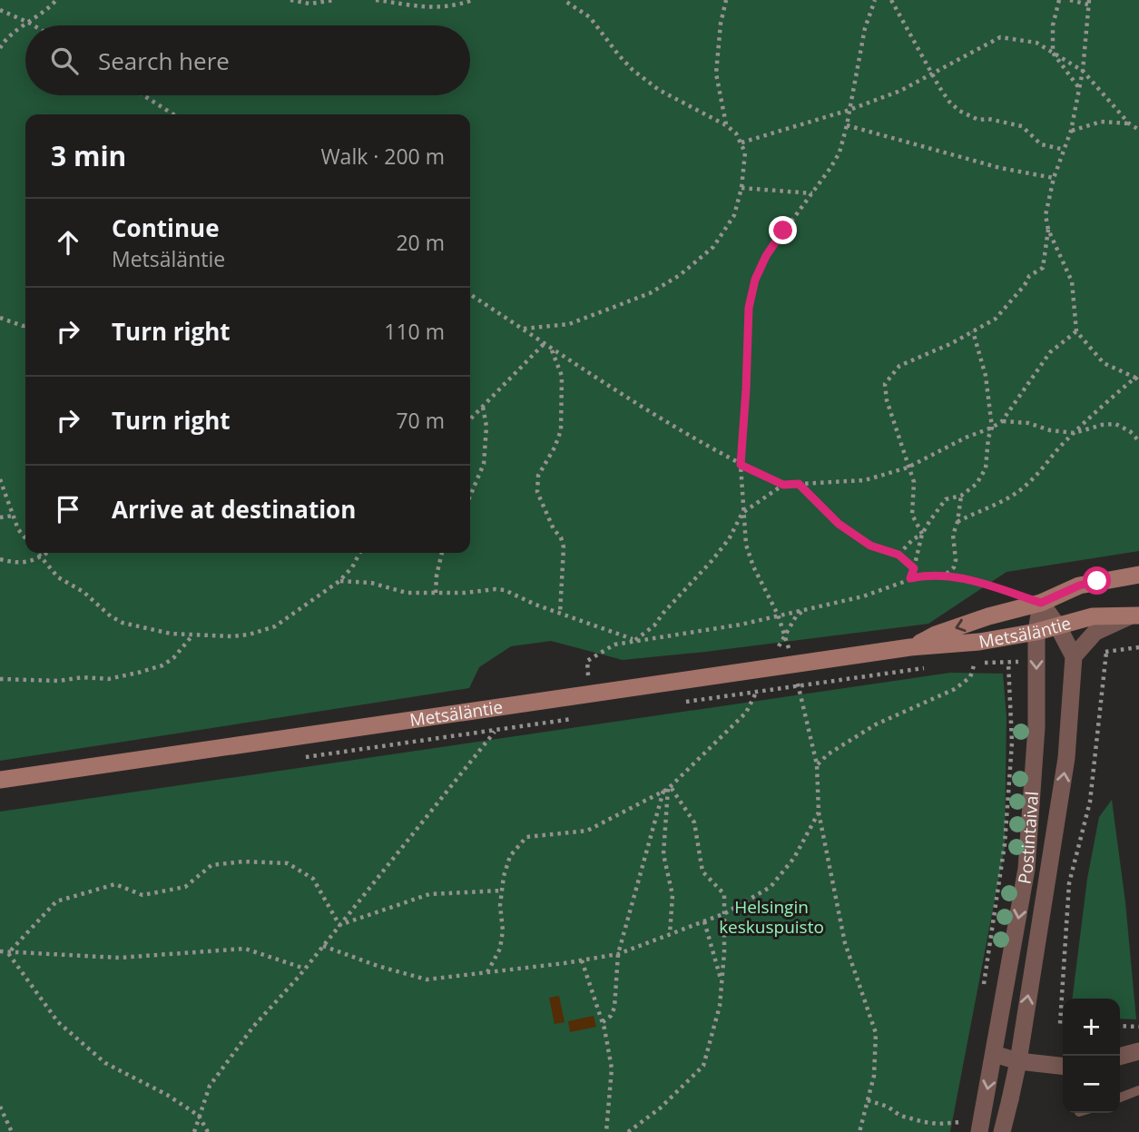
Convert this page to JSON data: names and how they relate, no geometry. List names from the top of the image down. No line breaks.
{"streets":{"main road":["Metsäläntie"],"street":["Postintaival"]},"crossings":[["Metsäläntie","Postintaival"]],"parks":["Helsingin keskuspuisto"],"page":{"search":"Search here","heading":["3 min","Walk · 200 m"],"list":[["Continue","Metsäläntie","20 m"],["Turn right","110 m"],["Turn right","70 m"],"Arrive at destination"],"map_buttons":["+","−"]}}
